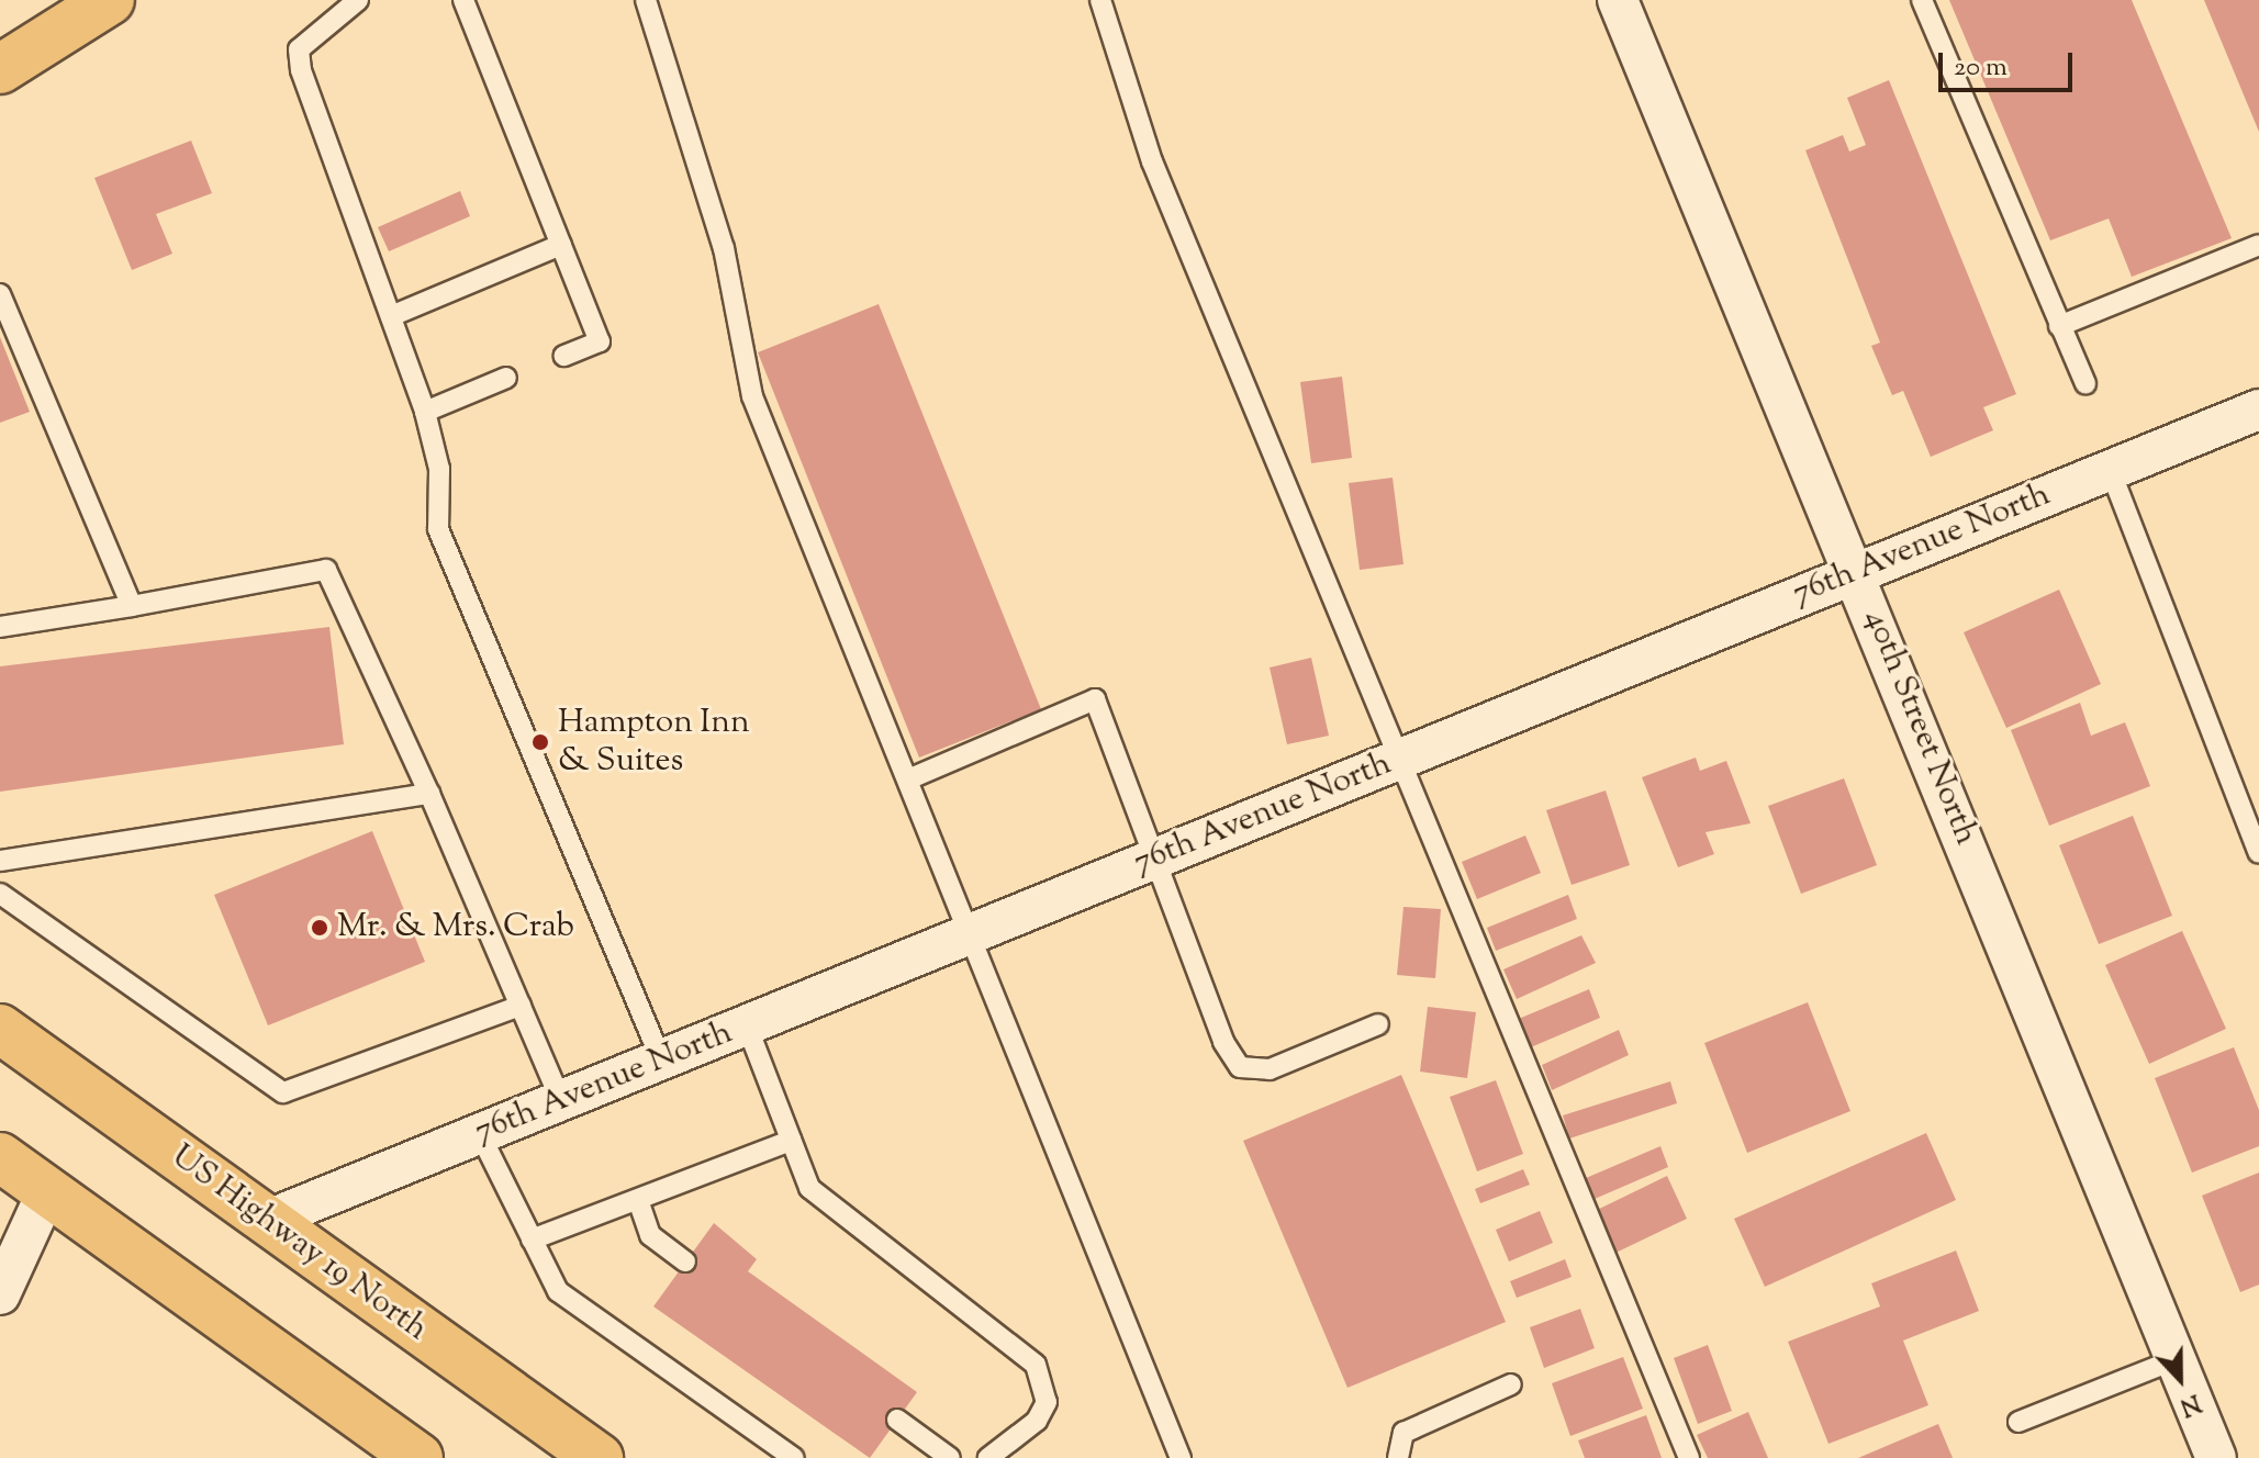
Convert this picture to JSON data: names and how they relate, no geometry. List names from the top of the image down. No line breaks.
{"streets":{"main road":["US Highway 19 North"],"street":["76th Avenue North","40th Street North"]},"crossings":[["76th Avenue North","40th Street North"],["76th Avenue North","US Highway 19 North"]],"places":["Hampton Inn & Suites","Mr. & Mrs. Crab"],"scale_bar":"20 m","north":"bottom"}
